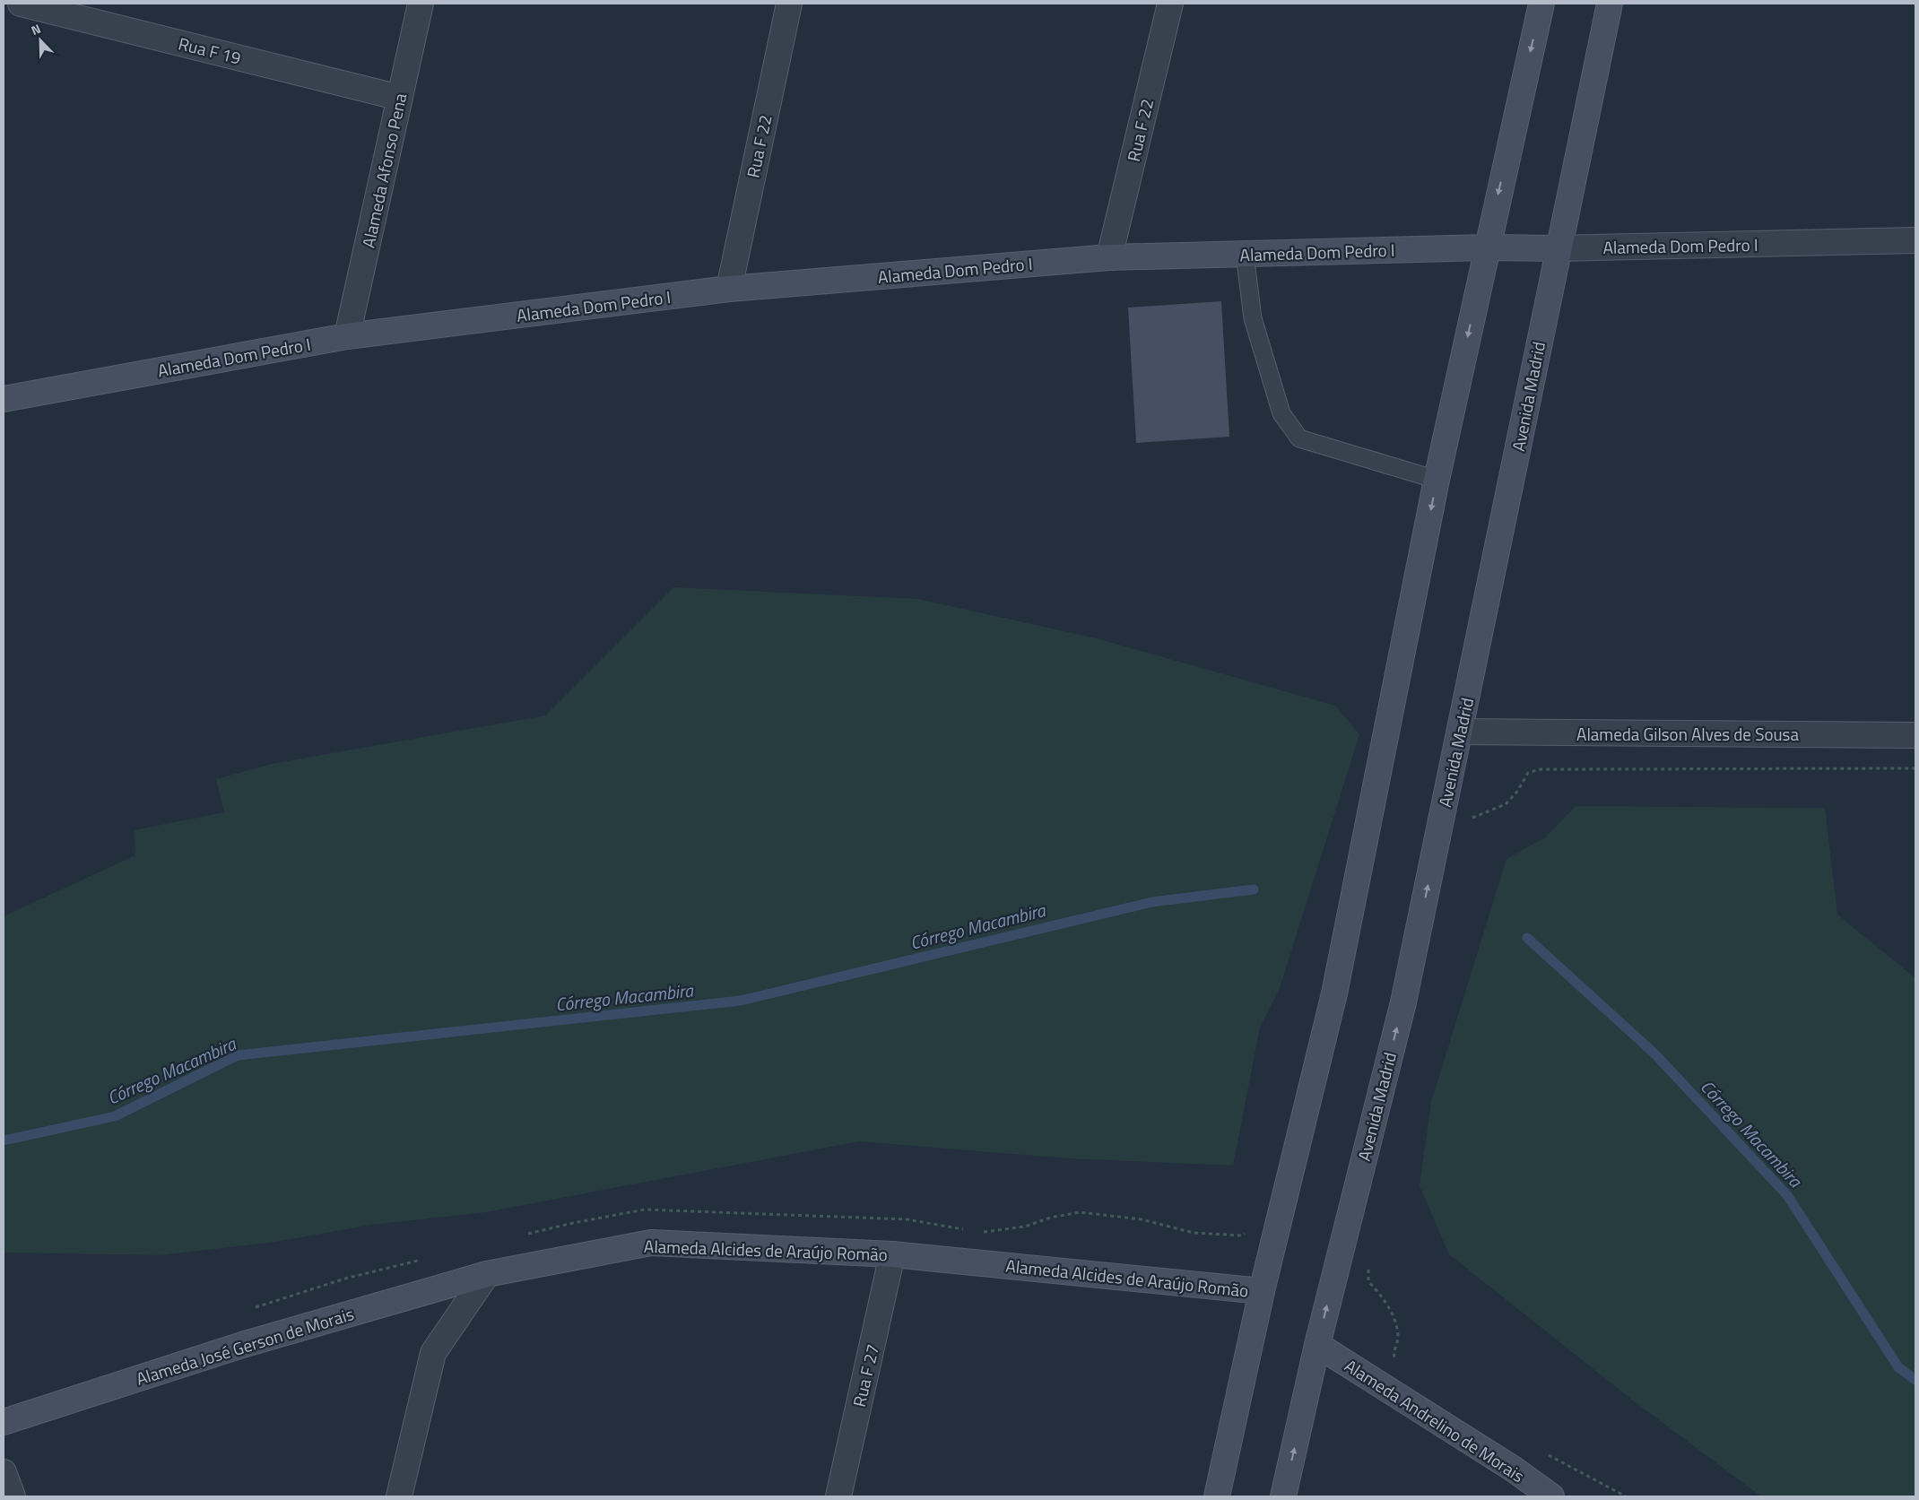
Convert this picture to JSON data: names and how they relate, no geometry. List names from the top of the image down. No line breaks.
{"streets":{"street":["Rua F 19","Rua F 22","Alameda Afonso Pena","Alameda Dom Pedro I","Avenida Madrid","Alameda Gilson Alves de Sousa","Alameda Alcides de Araújo Romão","Alameda José Gerson de Morais","Rua F 27","Alameda Andrelino de Morais"]},"crossings":[["Rua F 19","Alameda Afonso Pena"],["Rua F 22","Alameda Dom Pedro I"],["Alameda Afonso Pena","Alameda Dom Pedro I"],["Alameda Dom Pedro I","Avenida Madrid"],["Avenida Madrid","Alameda Gilson Alves de Sousa"],["Avenida Madrid","Alameda Andrelino de Morais"],["Alameda Alcides de Araújo Romão","Alameda José Gerson de Morais"],["Alameda Alcides de Araújo Romão","Rua F 27"]],"water":["Córrego Macambira"],"north":"top left"}
